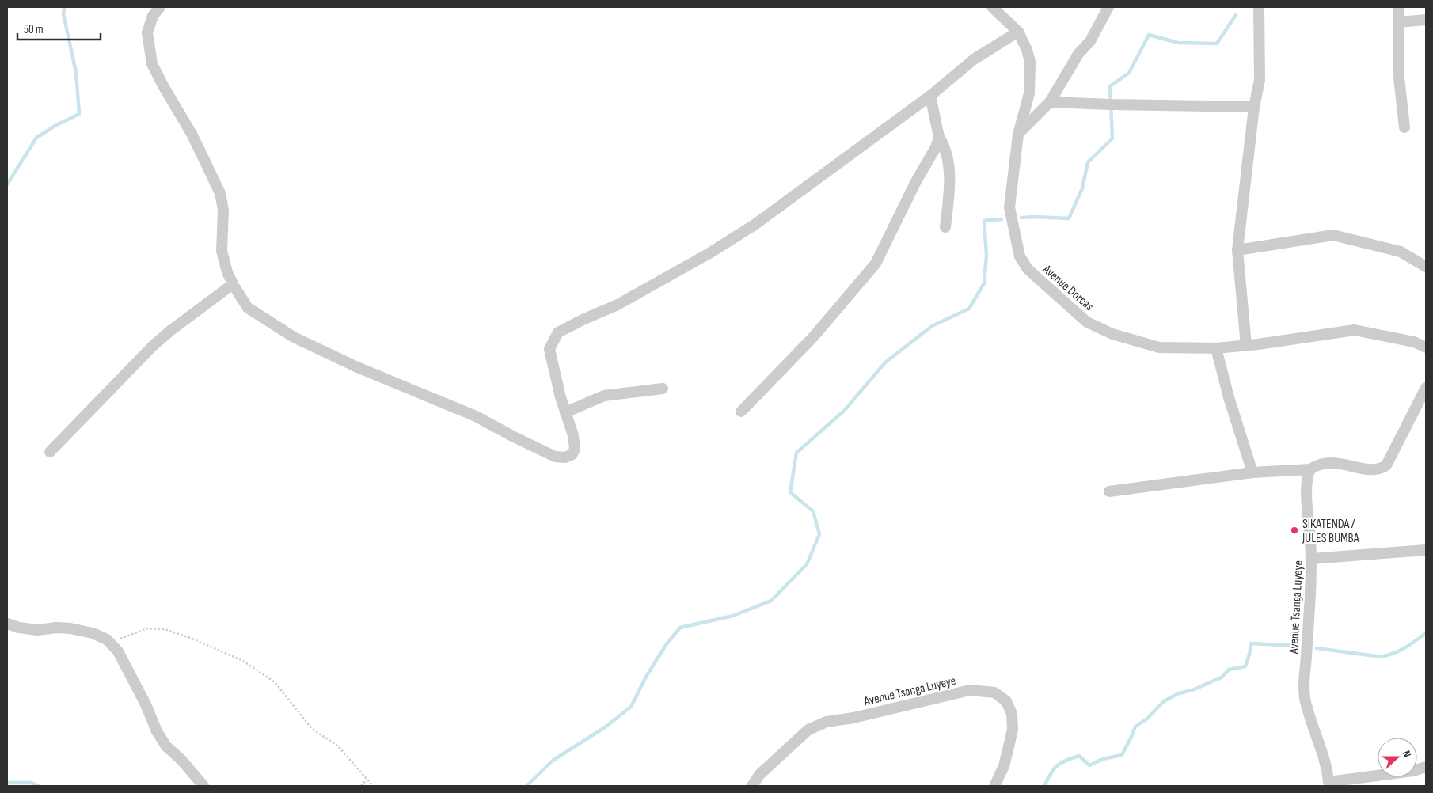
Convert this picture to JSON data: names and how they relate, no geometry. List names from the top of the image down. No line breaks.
{"streets":{"street":["Avenue Dorcas","Avenue Tsanga Luyeye"]},"places":["SIKATENDA / JULES BUMBA"],"scale_bar":"50 m","north":"right"}
